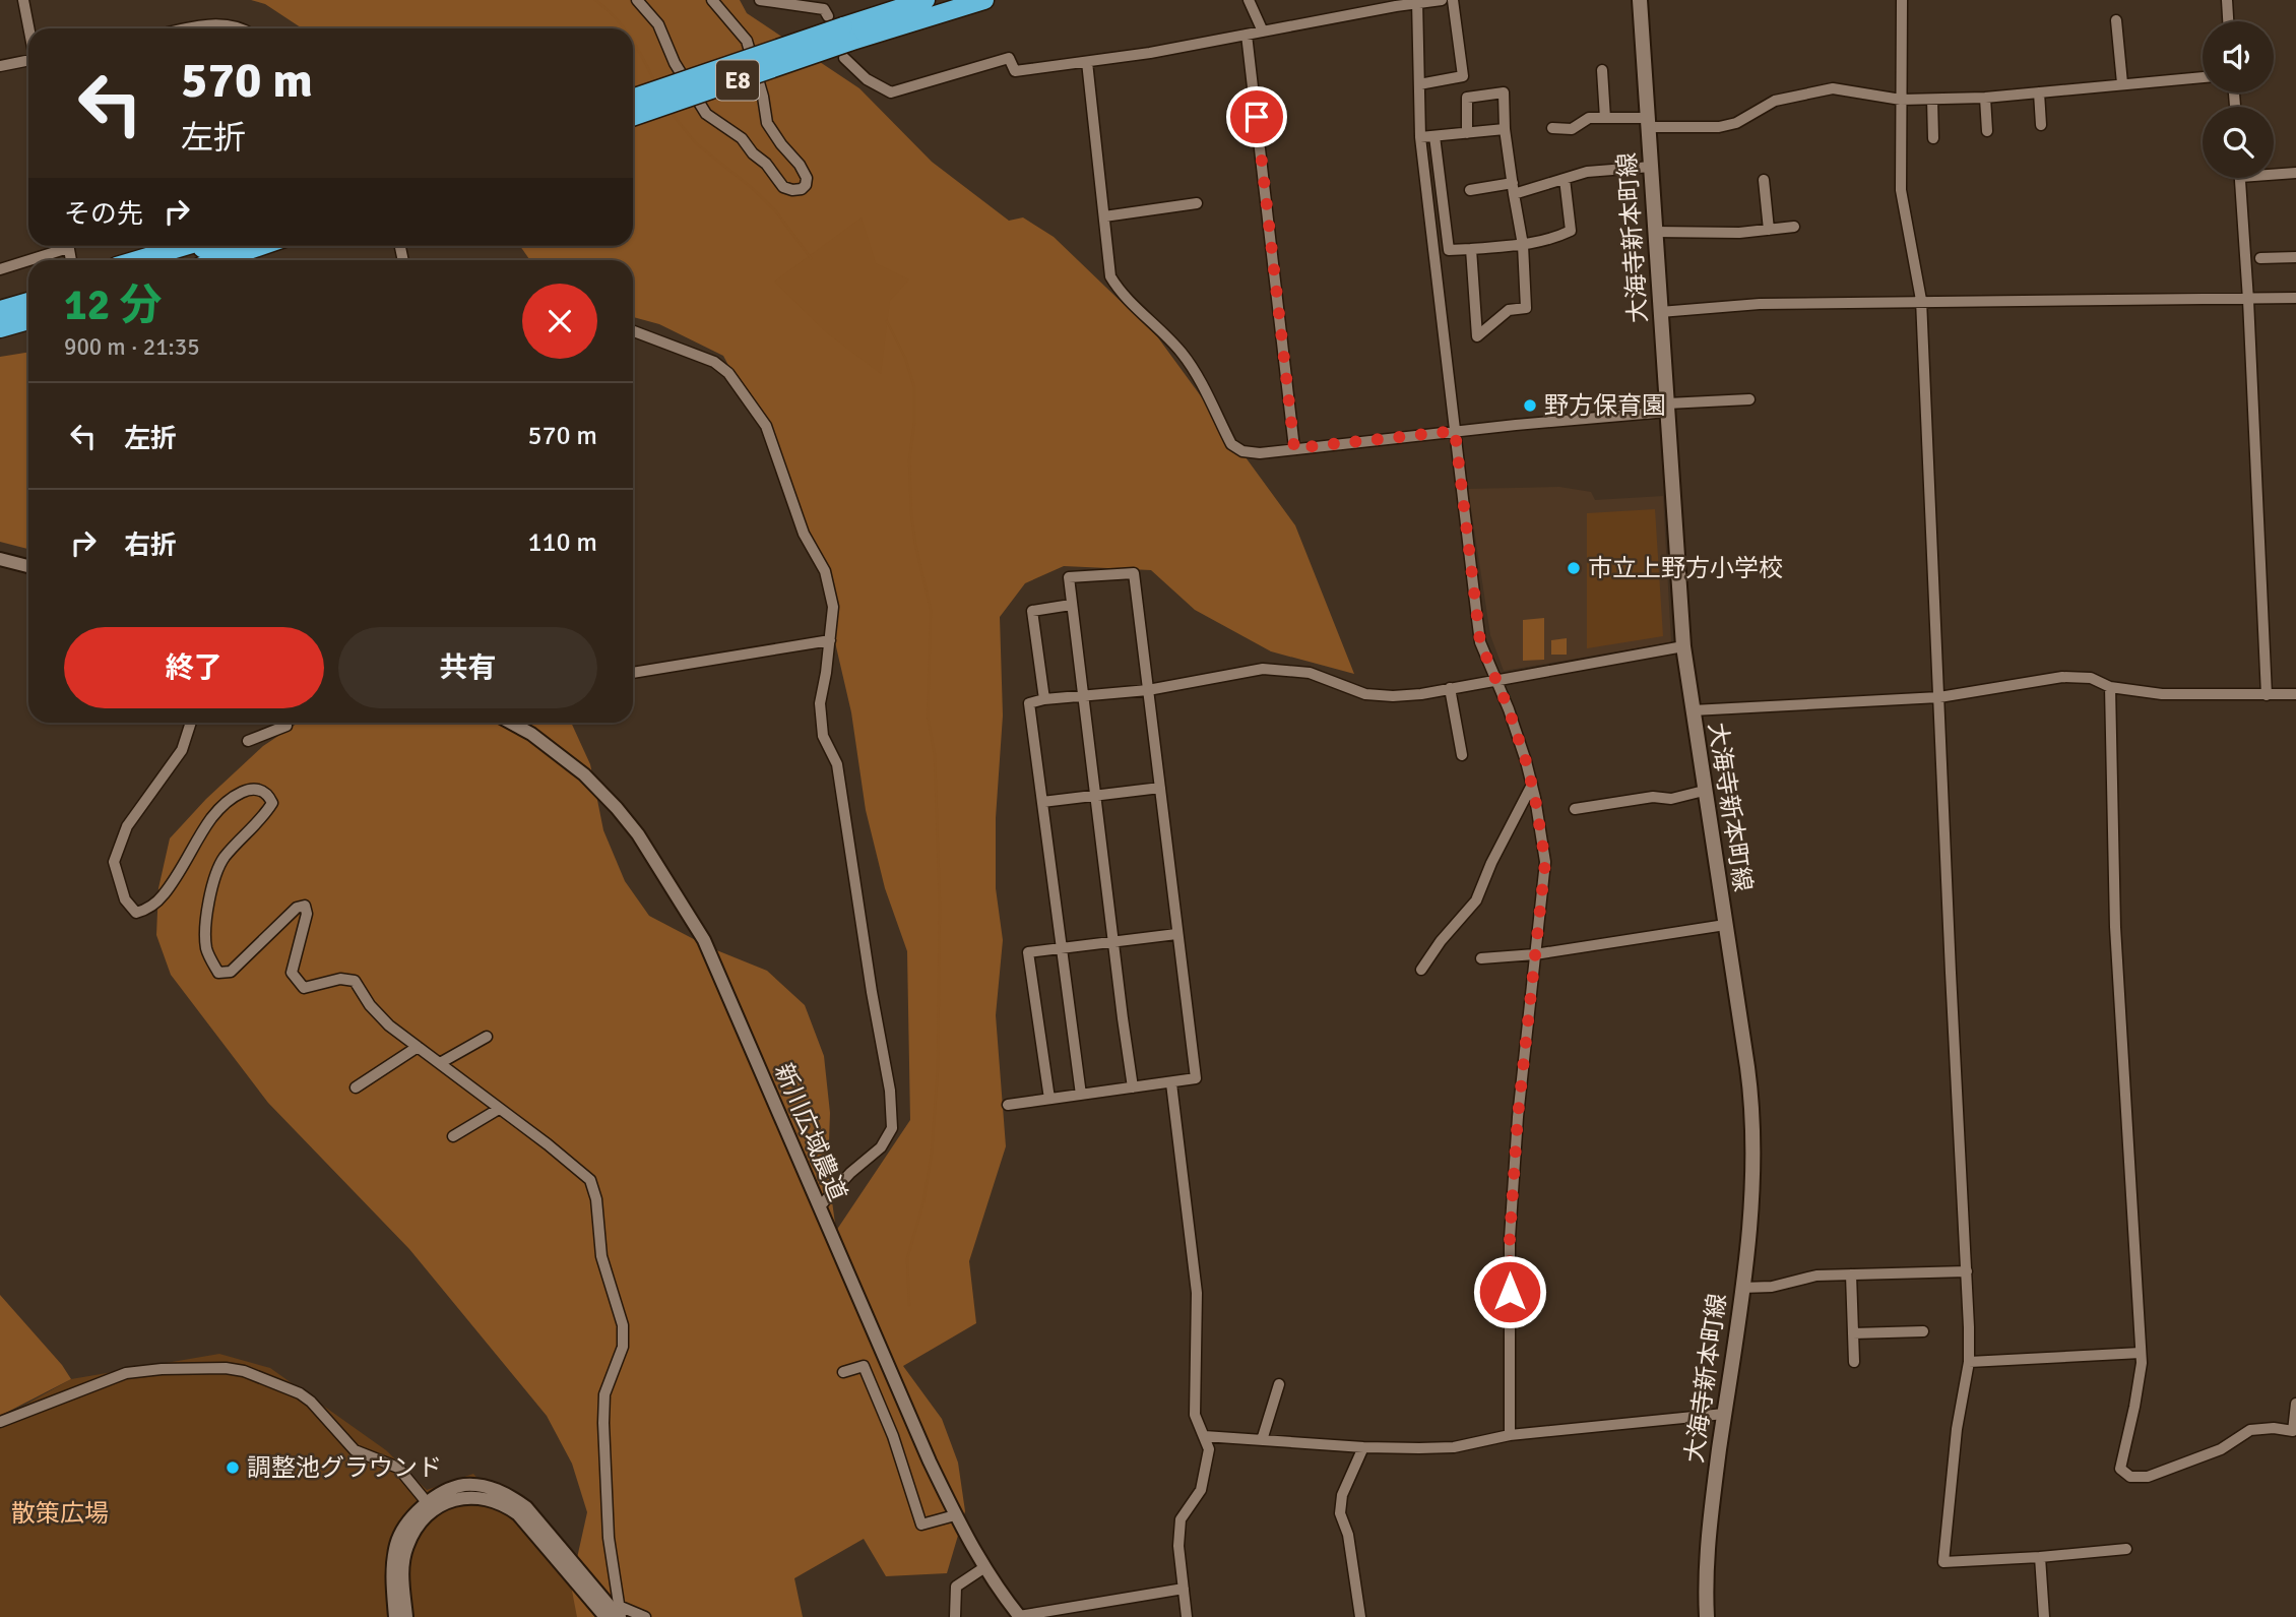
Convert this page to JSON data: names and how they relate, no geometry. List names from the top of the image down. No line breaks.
{"streets":{"highway":["E8"],"main road":["大海寺新本町線"],"street":["新川広域農道"]},"parks":["散策広場"],"places":["野方保育園","市立上野方小学校","調整池グラウンド"],"page":{"turn":["570 m","左折"],"then":"その先","heading":["12 分","900 m · 21:35"],"list":[{"name":"左折","value":"570 m"},{"name":"右折","value":"110 m"}],"buttons":["終了","共有"]}}
